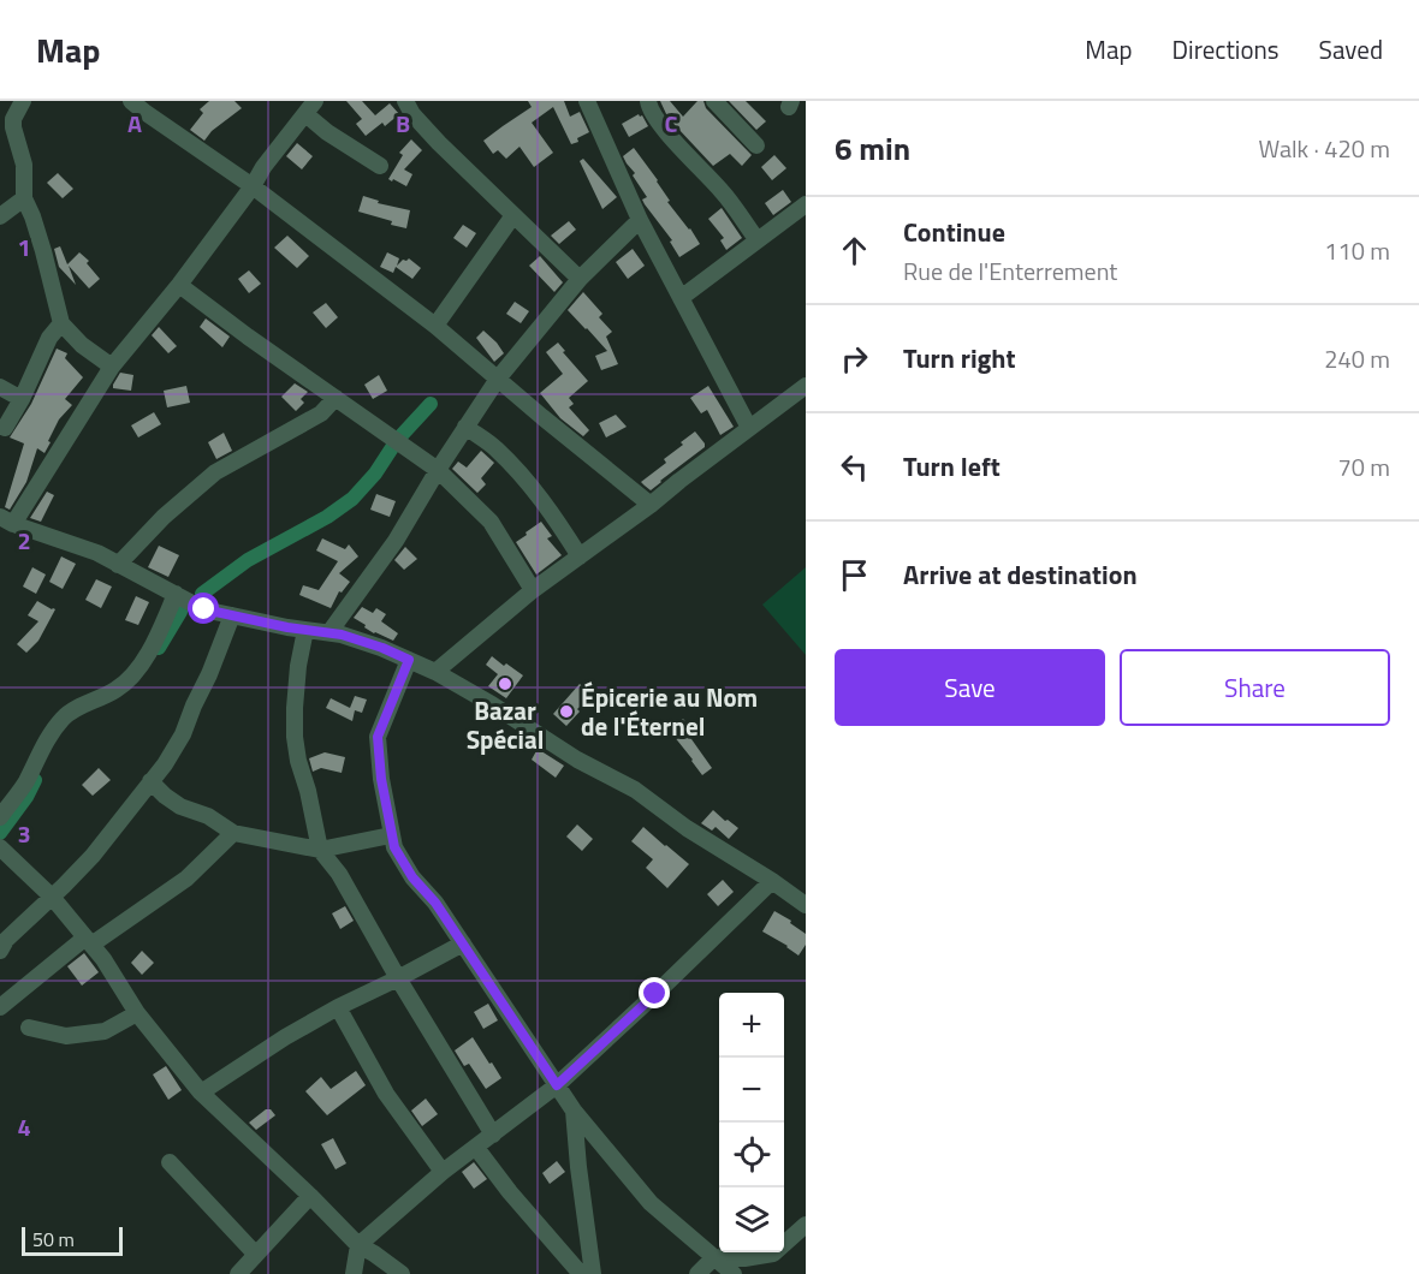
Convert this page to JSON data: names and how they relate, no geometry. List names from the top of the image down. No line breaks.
{"places":["Bazar Spécial","Épicerie au Nom de l'Éternel"],"scale_bar":"50 m","page":{"header":"Map","nav":["Map","Directions","Saved"],"heading":["6 min","Walk · 420 m"],"list":[["Continue","Rue de l'Enterrement","110 m"],["Turn right","240 m"],["Turn left","70 m"],"Arrive at destination"],"buttons":["Save","Share"],"map_buttons":["+","−"],"scale":"50 m"},"grid":{"columns":["A","B","C"],"rows":["1","2","3","4"]}}
